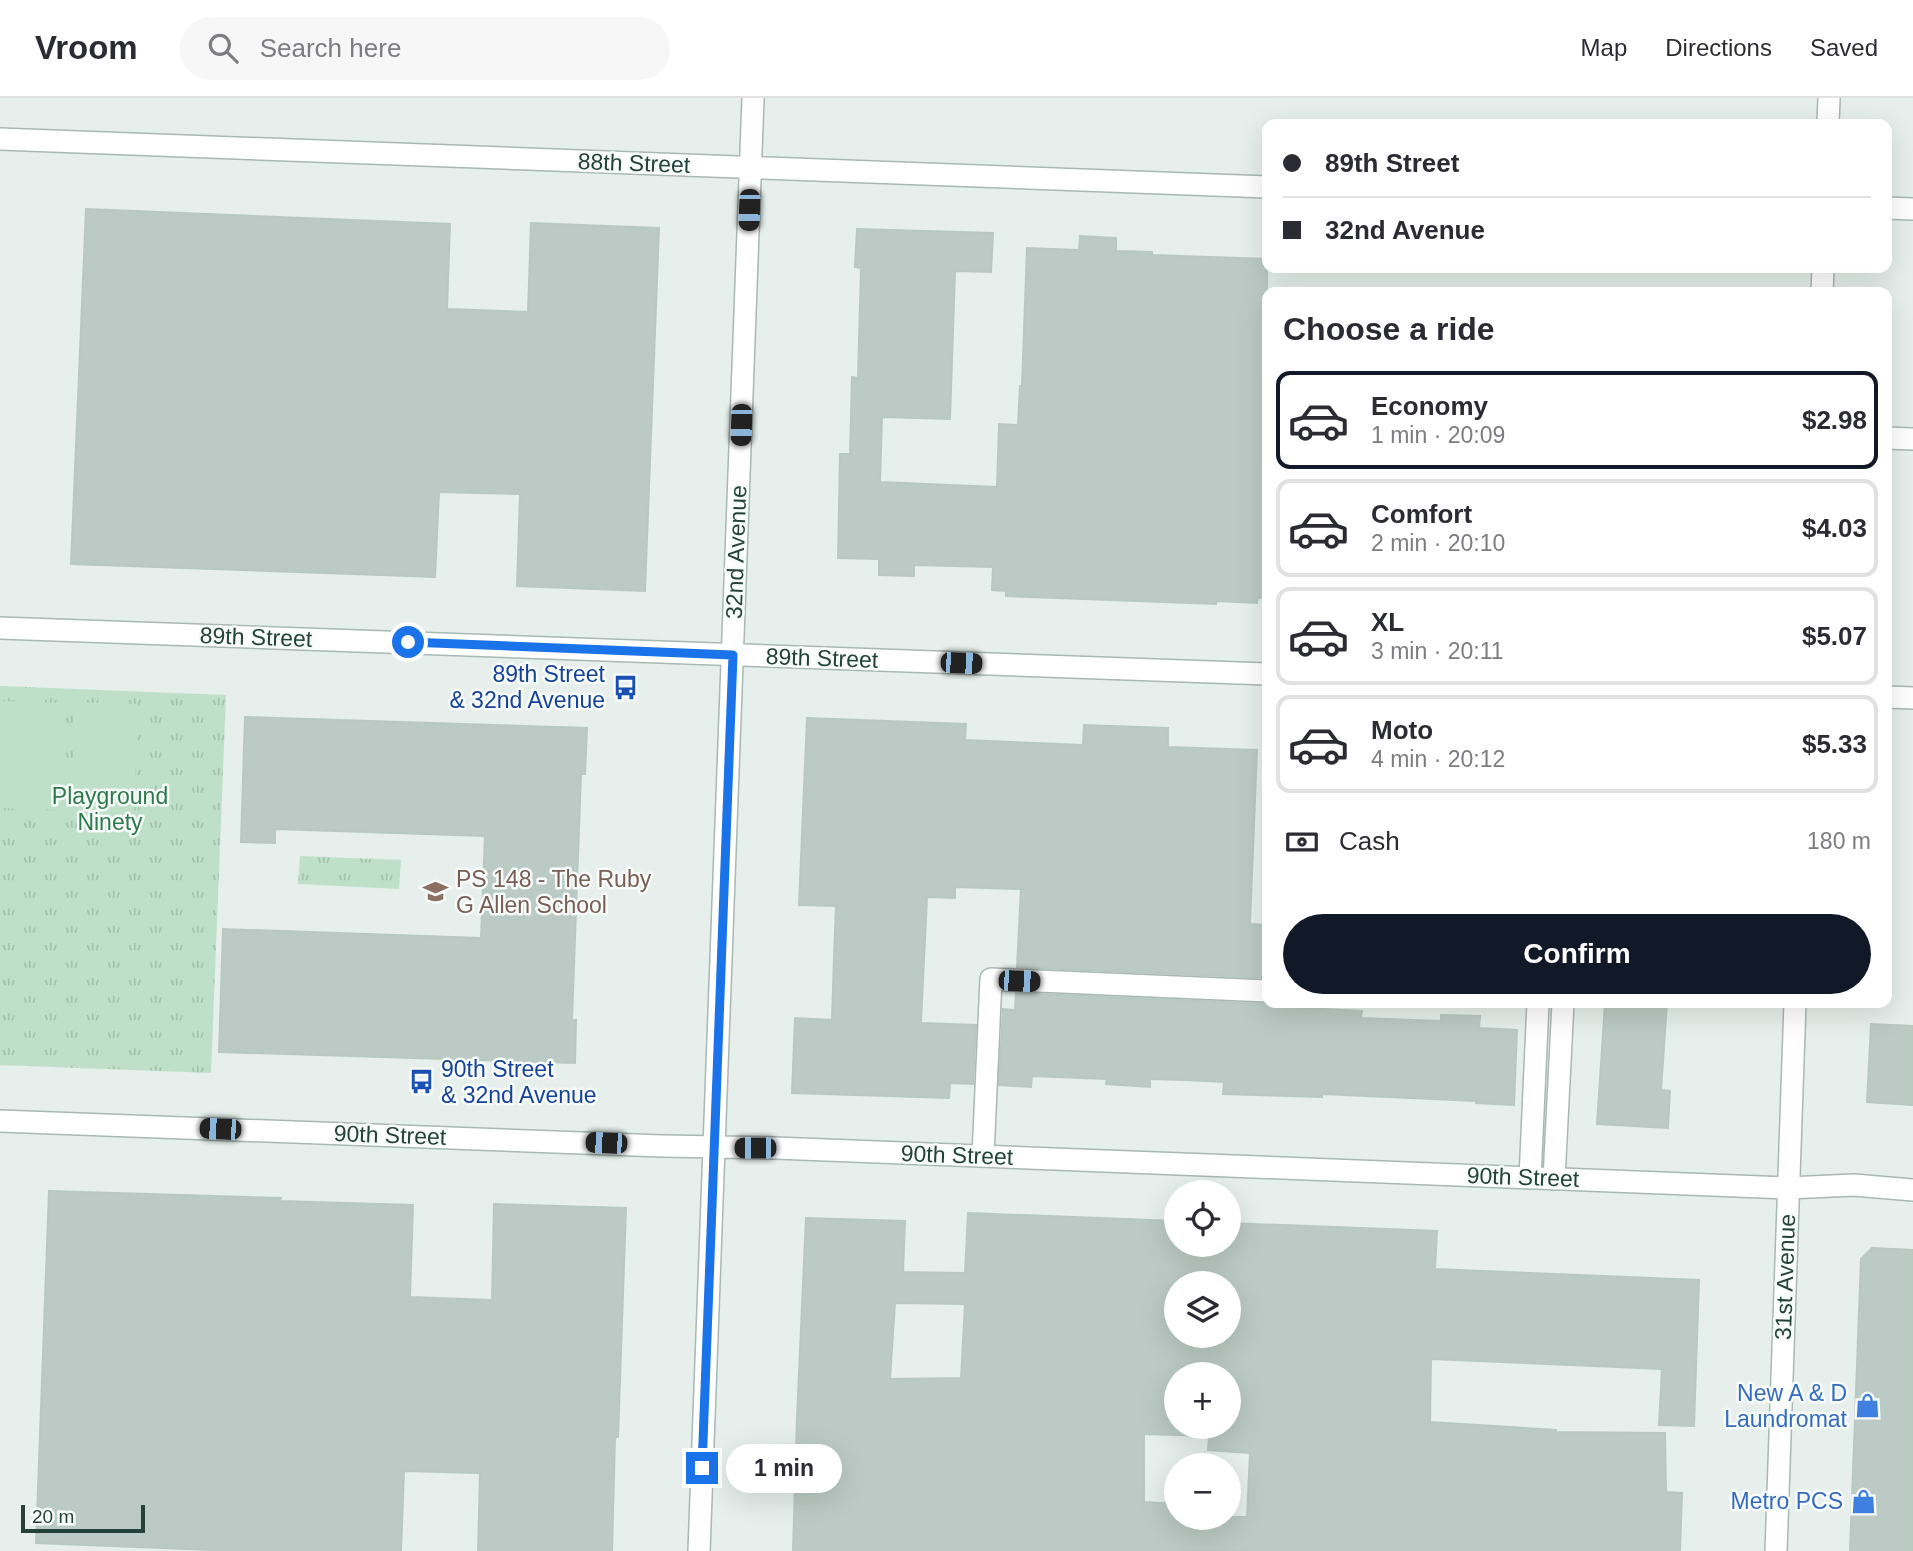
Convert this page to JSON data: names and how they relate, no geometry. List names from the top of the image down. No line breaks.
{"streets":{"street":["88th Street","32nd Avenue","89th Street","90th Street","31st Avenue"]},"crossings":[["88th Street","32nd Avenue"],["32nd Avenue","89th Street"],["32nd Avenue","90th Street"],["90th Street","31st Avenue"]],"parks":["Playground Ninety"],"places":{"bus stop":["89th Street & 32nd Avenue","90th Street & 32nd Avenue"],"school or university":["PS 148 - The Ruby G Allen School"],"shop":["New A & D Laundromat","Metro PCS"]},"scale_bar":"20 m","page":{"header":"Vroom","search":"Search here","nav":["Map","Directions","Saved"],"banner":["89th Street","32nd Avenue"],"heading":"Choose a ride","list":[{"name":"Economy","note":"1 min · 20:09","value":"$2.98"},{"name":"Comfort","note":"2 min · 20:10","value":"$4.03"},{"name":"XL","note":"3 min · 20:11","value":"$5.07"},{"name":"Moto","note":"4 min · 20:12","value":"$5.33"}],"pay":["Cash","180 m"],"buttons":"Confirm","map_buttons":["+","−"],"bubble":"1 min","scale":"20 m"}}
